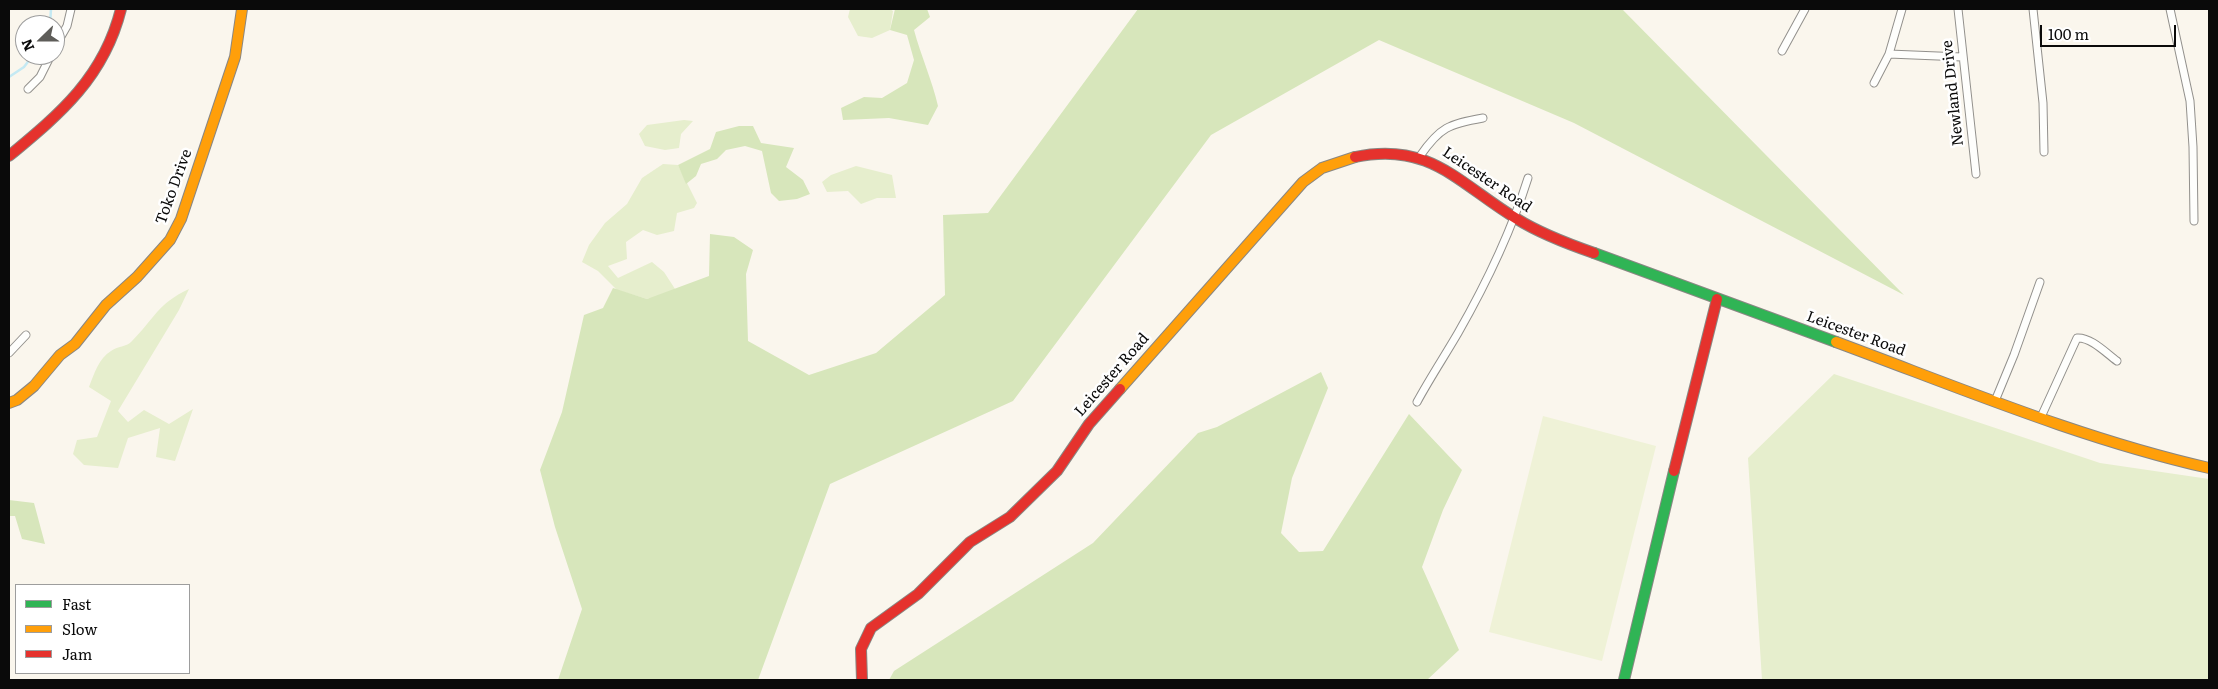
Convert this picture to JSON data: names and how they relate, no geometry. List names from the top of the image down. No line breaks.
{"streets":{"street":["Newland Drive","Leicester Road","Toko Drive"]},"legend":["Fast","Slow","Jam"],"scale_bar":"100 m","north":"left"}
